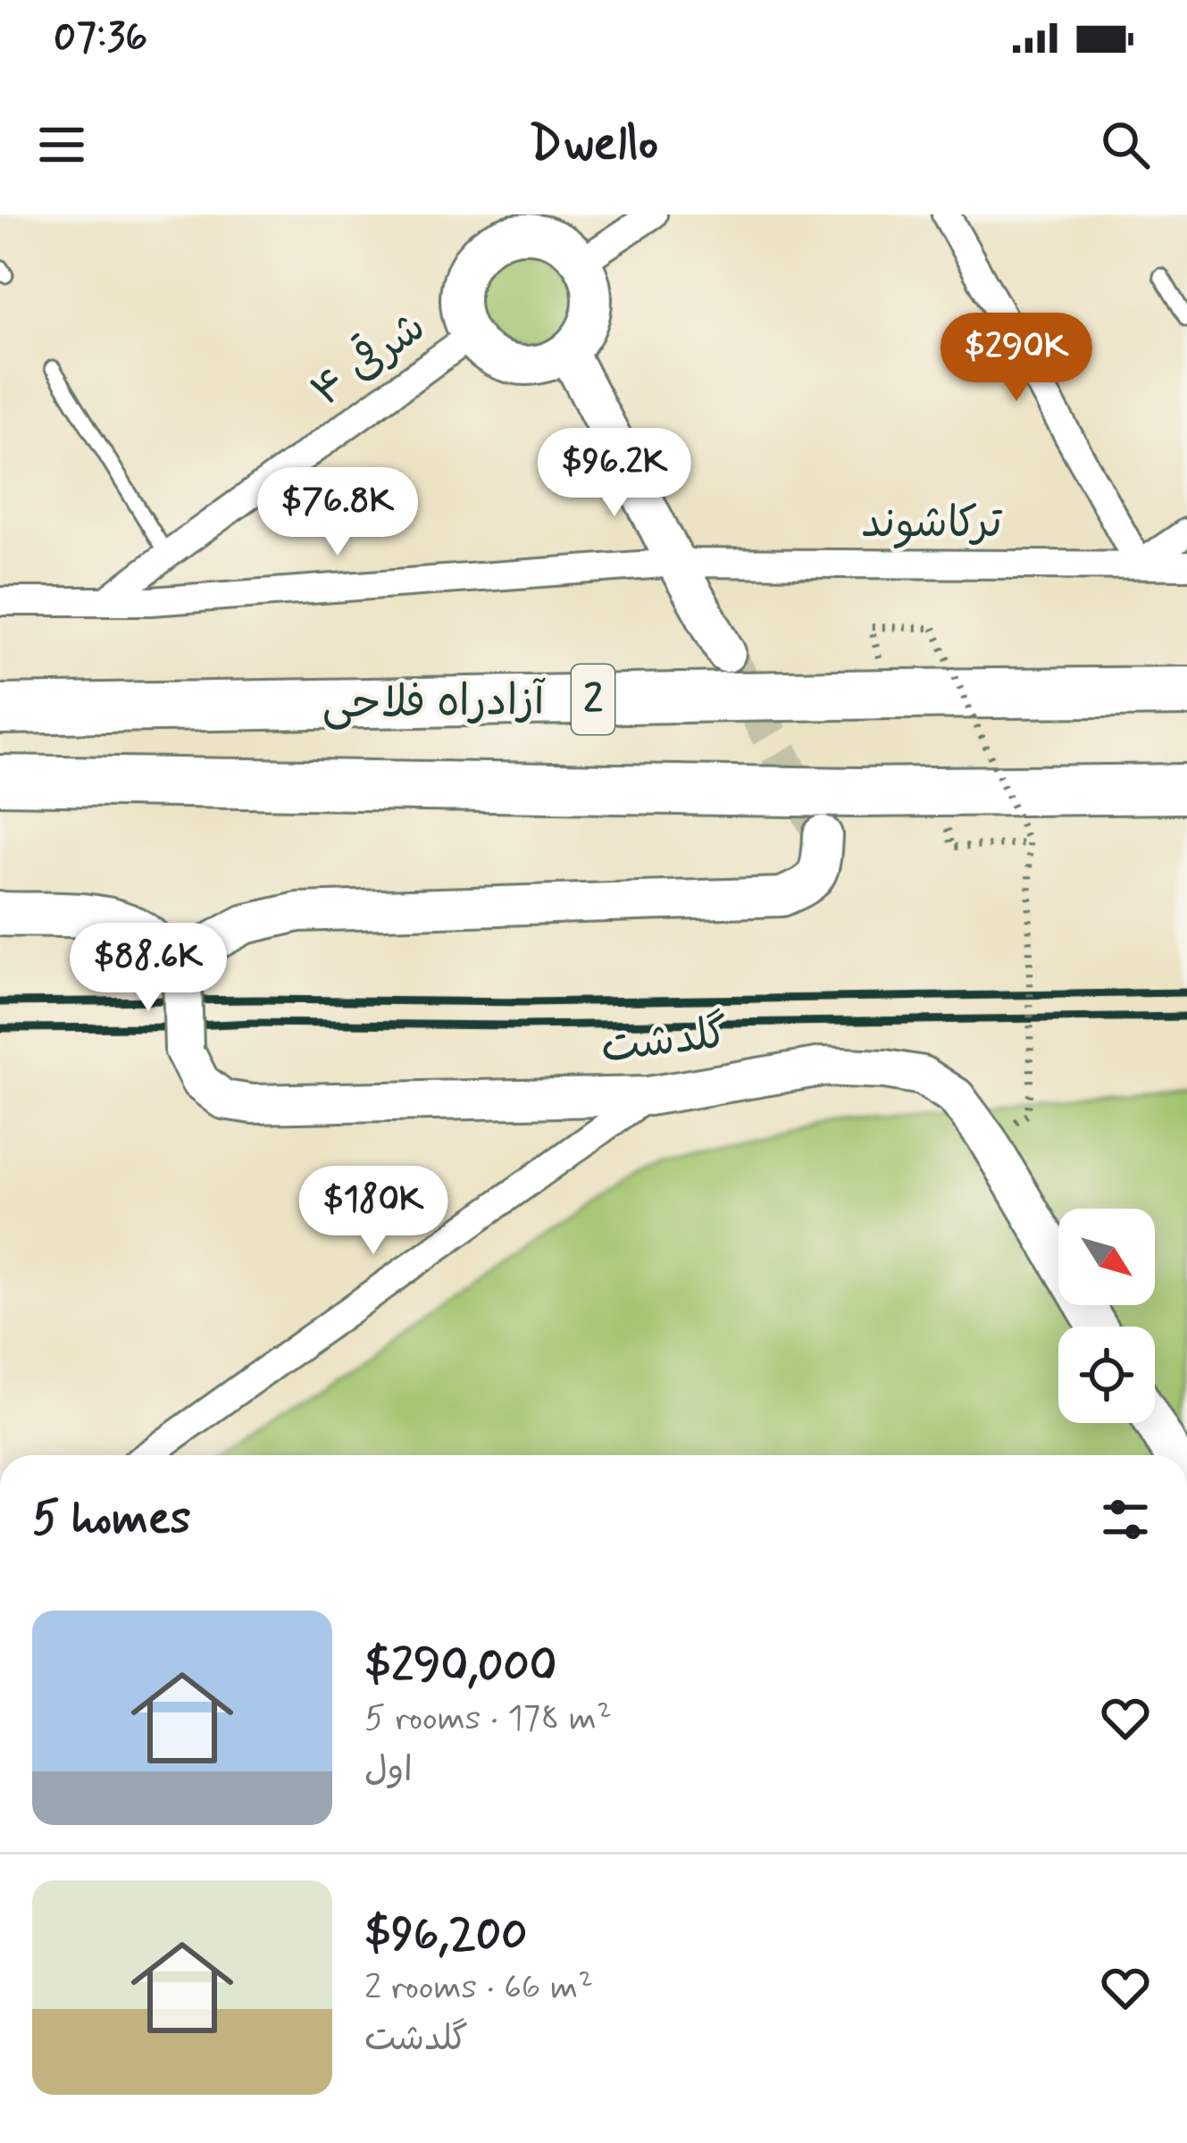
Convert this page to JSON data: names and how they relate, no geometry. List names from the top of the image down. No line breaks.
{"streets":{"highway":["2","آزادراه فلاحی"],"street":["۴ شرقی","ترکاشوند","گلدشت"]},"crossings":[["۴ شرقی","ترکاشوند"]],"north":"bottom right","page":{"status":"07:36","header":"Dwello","price":["$290K","$96.2K","$76.8K","$88.6K","$180K"],"heading":"5 homes","list":[{"name":"$290,000","note":"5 rooms · 178 m² · اول"},{"name":"$96,200","note":"2 rooms · 66 m² · گلدشت"}]}}
